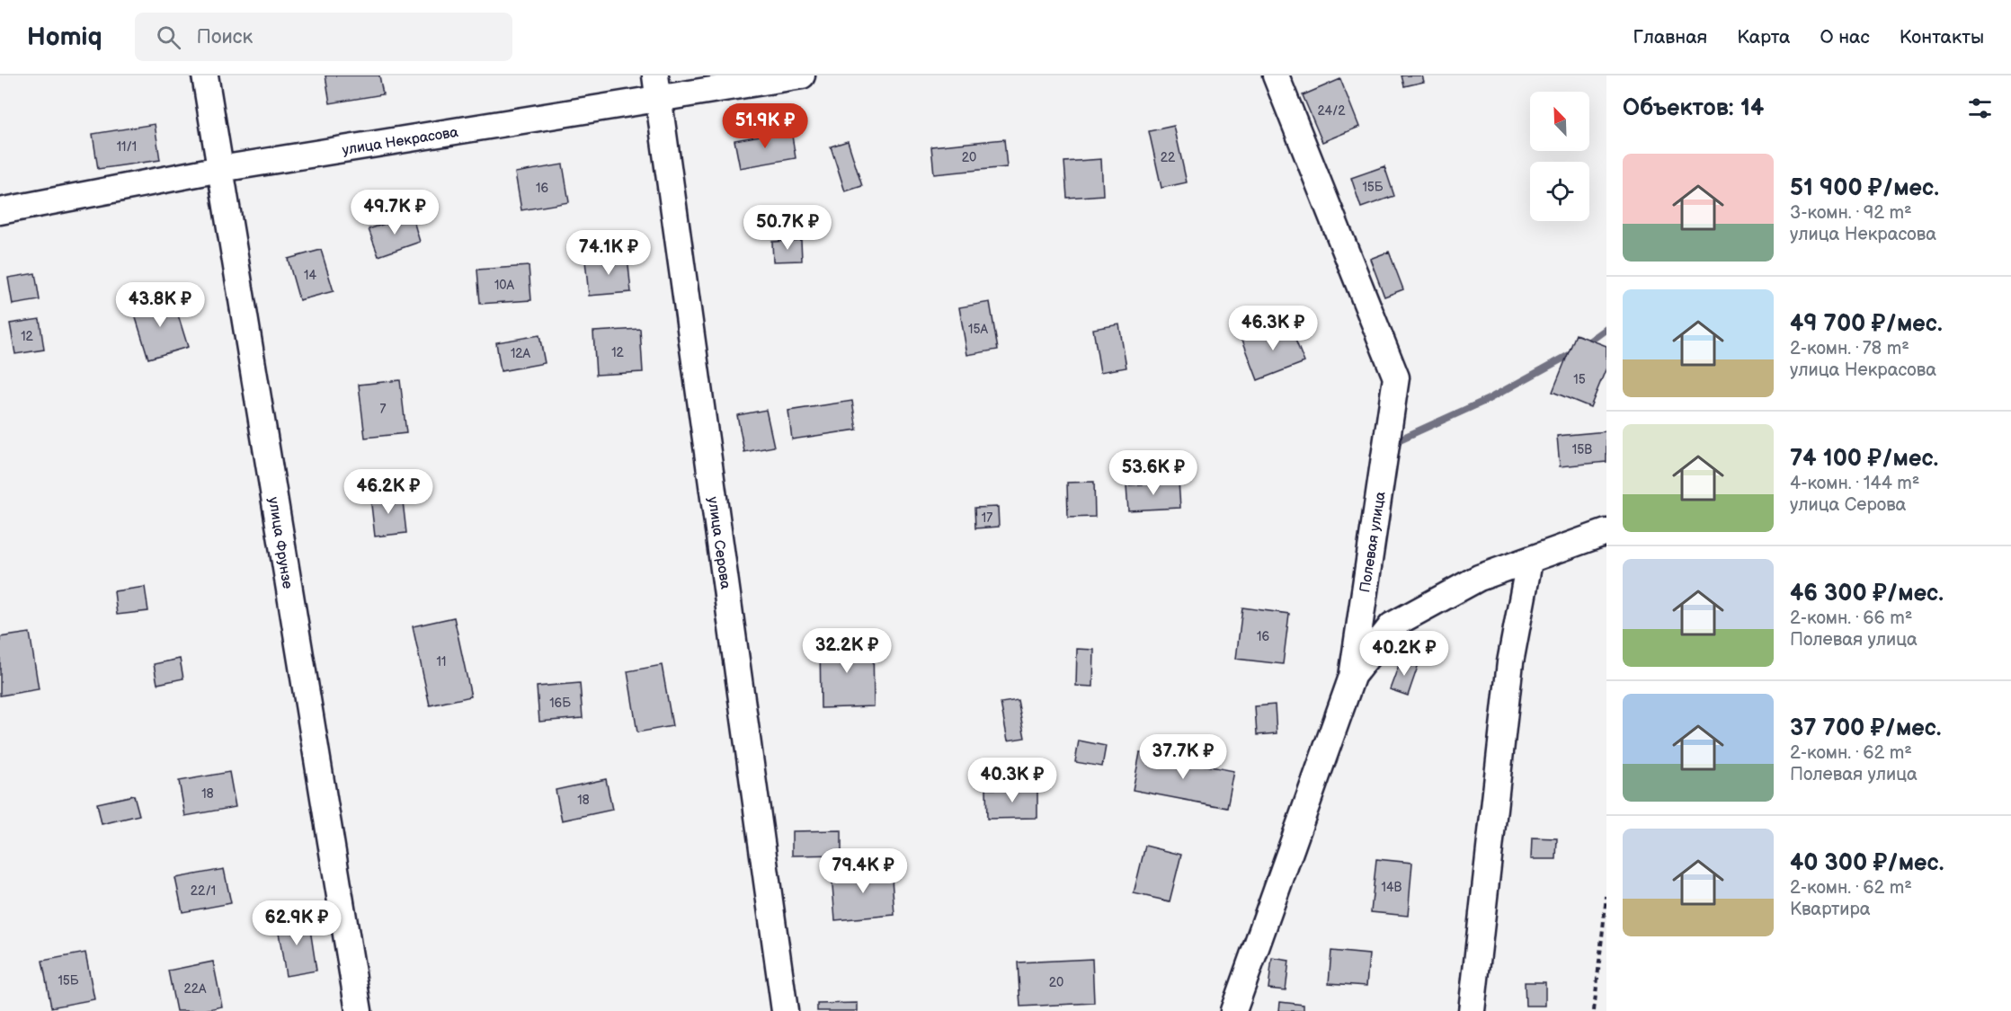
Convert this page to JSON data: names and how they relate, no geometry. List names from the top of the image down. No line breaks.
{"streets":{"street":["улица Некрасова","Полевая улица","улица Фрунзе","улица Серова"]},"crossings":[["улица Некрасова","улица Фрунзе"],["улица Некрасова","улица Серова"]],"house_numbers":["24/2","11/1","20","22","15Б","16","14","10А","15А","12","12","12А","15","7","15В","17","16","11","16Б","18","18","14В","22/1","15Б","20","22А"],"north":"top left","page":{"header":"Homiq","search":"Поиск","nav":["Главная","Карта","О нас","Контакты"],"heading":"Объектов: 14","price":["51.9K ₽","49.7K ₽","50.7K ₽","74.1K ₽","43.8K ₽","46.3K ₽","53.6K ₽","46.2K ₽","32.2K ₽","40.2K ₽","37.7K ₽","40.3K ₽","79.4K ₽","62.9K ₽"],"list":[{"name":"51 900 ₽/мес.","note":"3-комн. · 92 m² · улица Некрасова"},{"name":"49 700 ₽/мес.","note":"2-комн. · 78 m² · улица Некрасова"},{"name":"74 100 ₽/мес.","note":"4-комн. · 144 m² · улица Серова"},{"name":"46 300 ₽/мес.","note":"2-комн. · 66 m² · Полевая улица"},{"name":"37 700 ₽/мес.","note":"2-комн. · 62 m² · Полевая улица"},{"name":"40 300 ₽/мес.","note":"2-комн. · 62 m² · Квартира"}]}}
